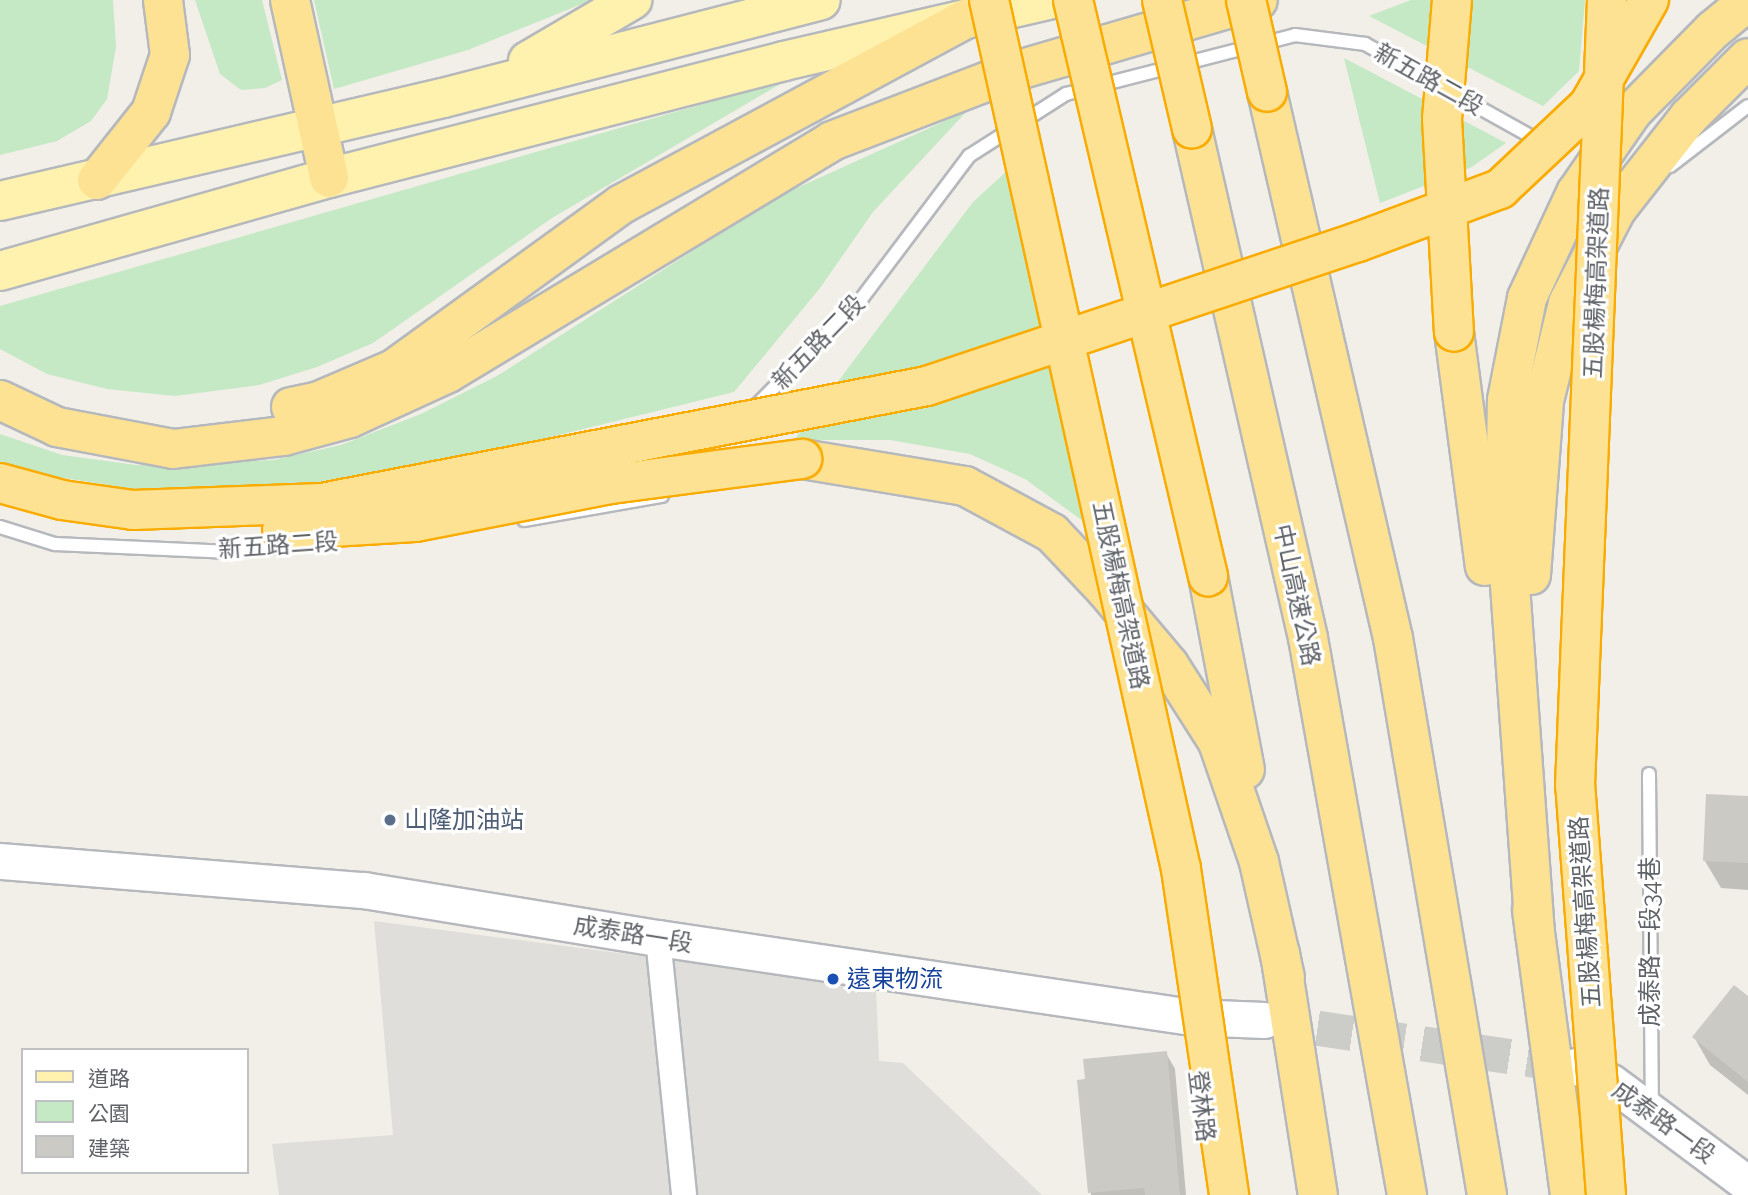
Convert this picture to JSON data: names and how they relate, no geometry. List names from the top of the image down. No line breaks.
{"streets":{"highway":["五股楊梅高架道路","中山高速公路"],"main road":["成泰路一段"],"street":["登林路"],"lane":["新五路二段","成泰路一段34巷"]},"crossings":[["成泰路一段","成泰路一段34巷"],["成泰路一段","登林路"]],"places":["山隆加油站","遠東物流"],"legend":["道路","公園","建築"]}
